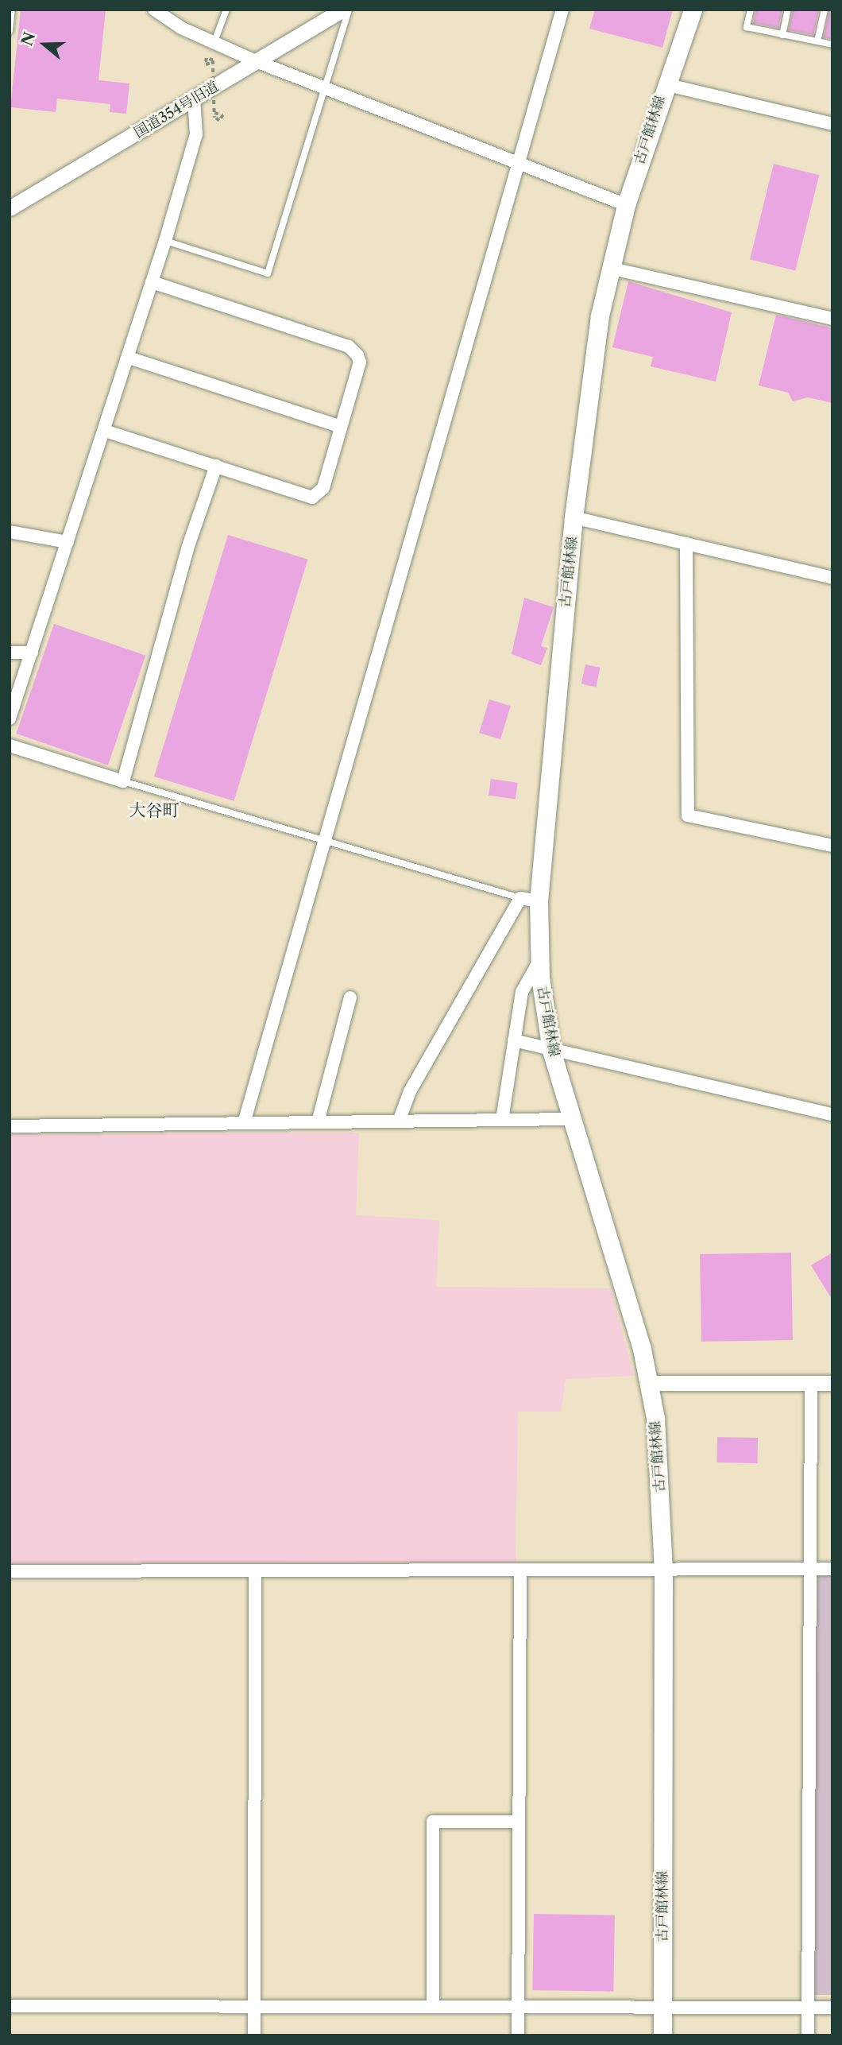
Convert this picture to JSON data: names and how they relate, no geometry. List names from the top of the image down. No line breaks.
{"streets":{"main road":["古戸館林線"],"street":["国道354号旧道"]},"districts":["大谷町"],"north":"left"}
